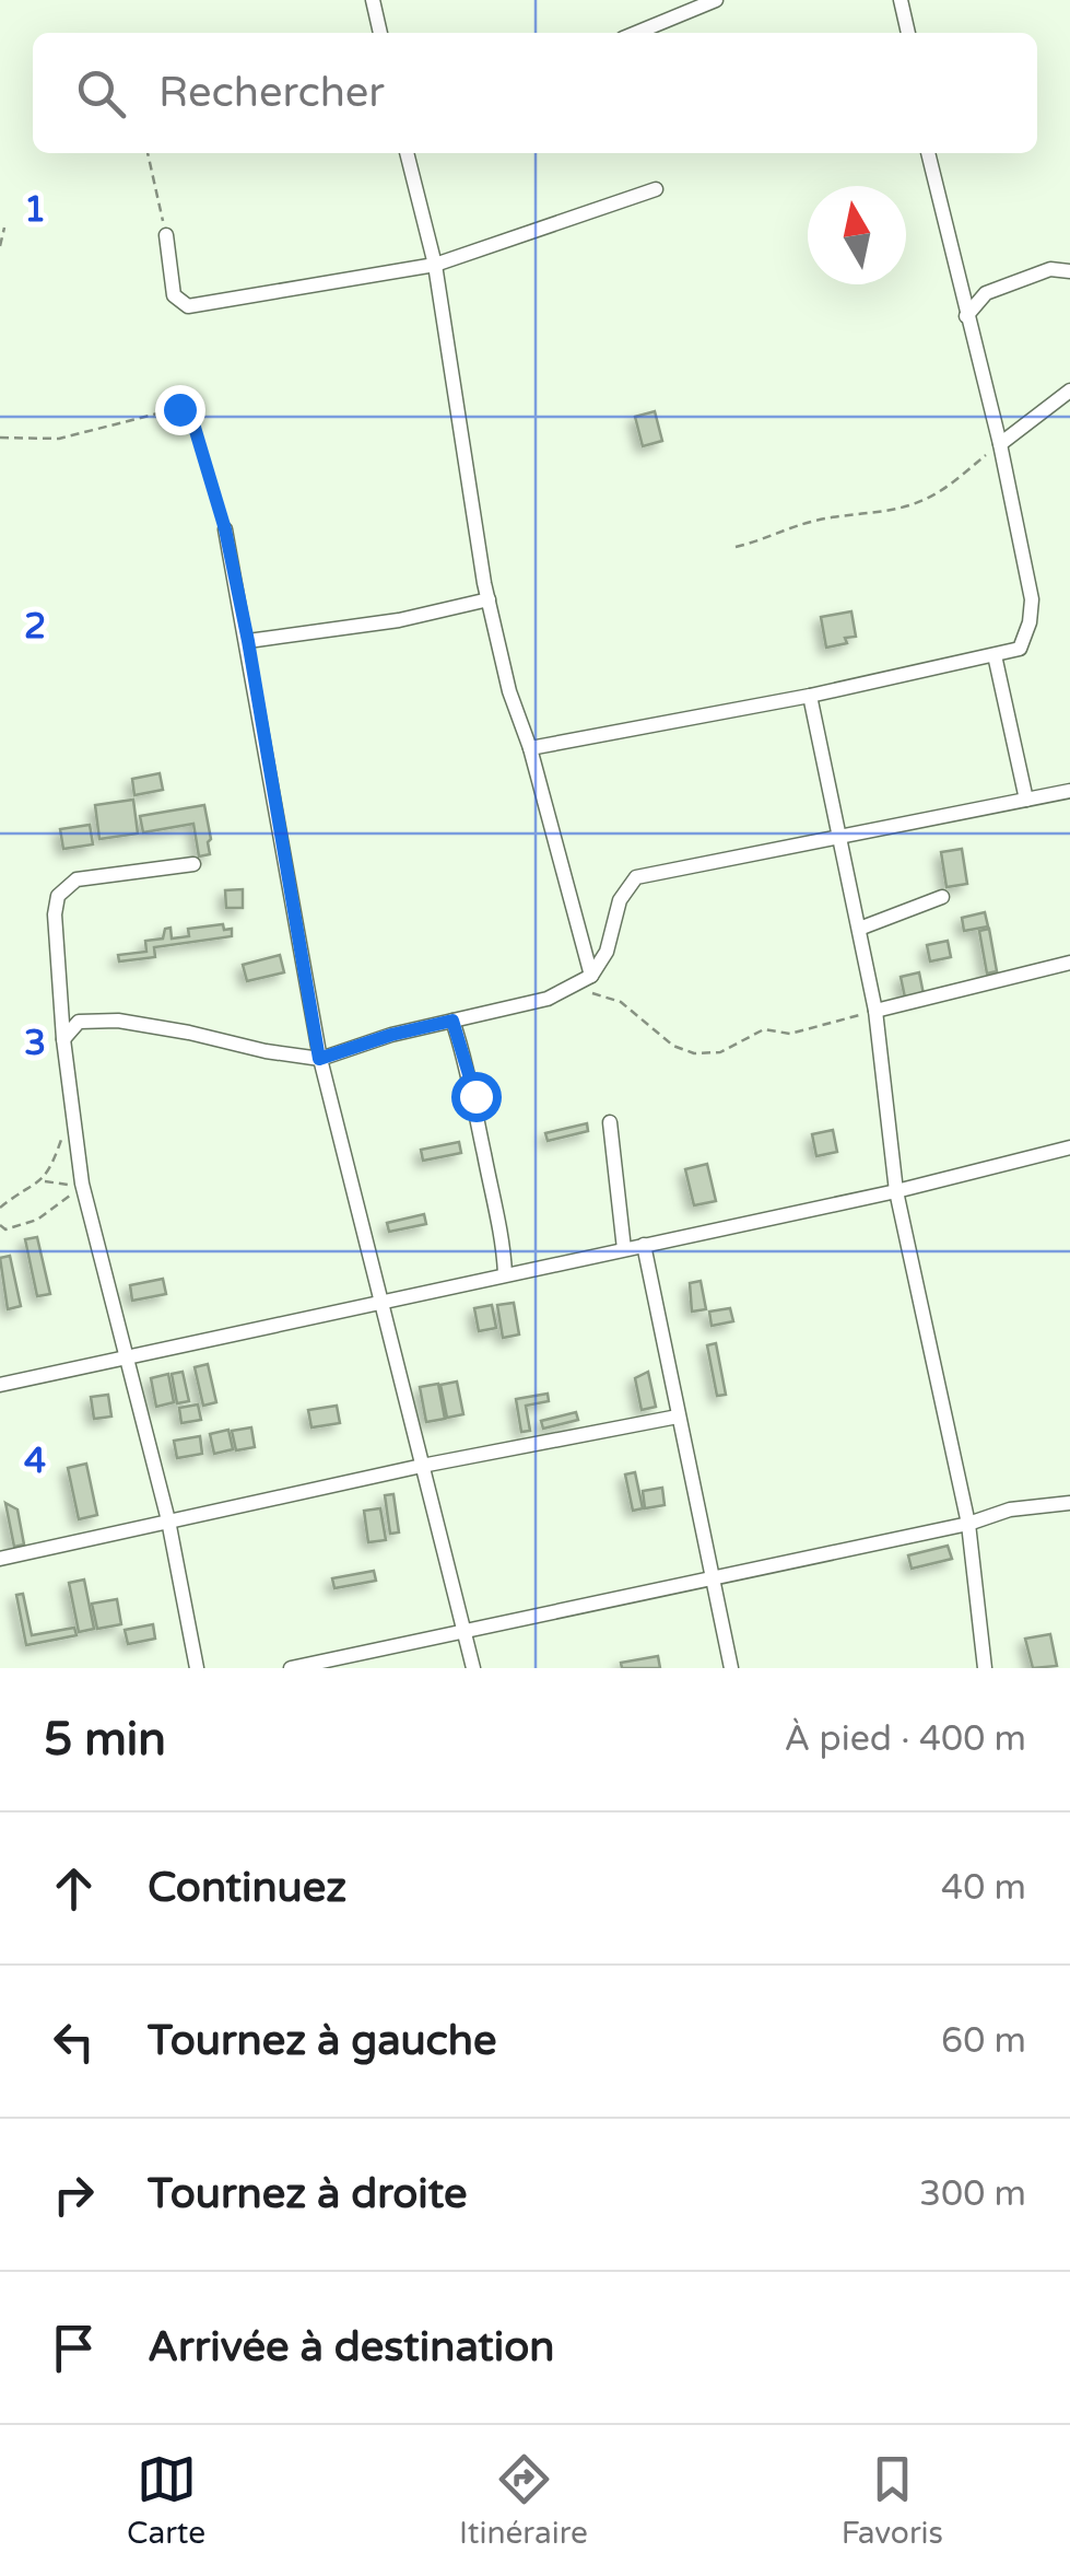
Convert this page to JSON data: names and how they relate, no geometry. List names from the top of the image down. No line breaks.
{"north":"top","page":{"search":"Rechercher","heading":["5 min","À pied · 400 m"],"list":[["Continuez","40 m"],["Tournez à gauche","60 m"],["Tournez à droite","300 m"],"Arrivée à destination"],"nav":["Carte","Itinéraire","Favoris"]},"grid":{"rows":["1","2","3","4"]}}
